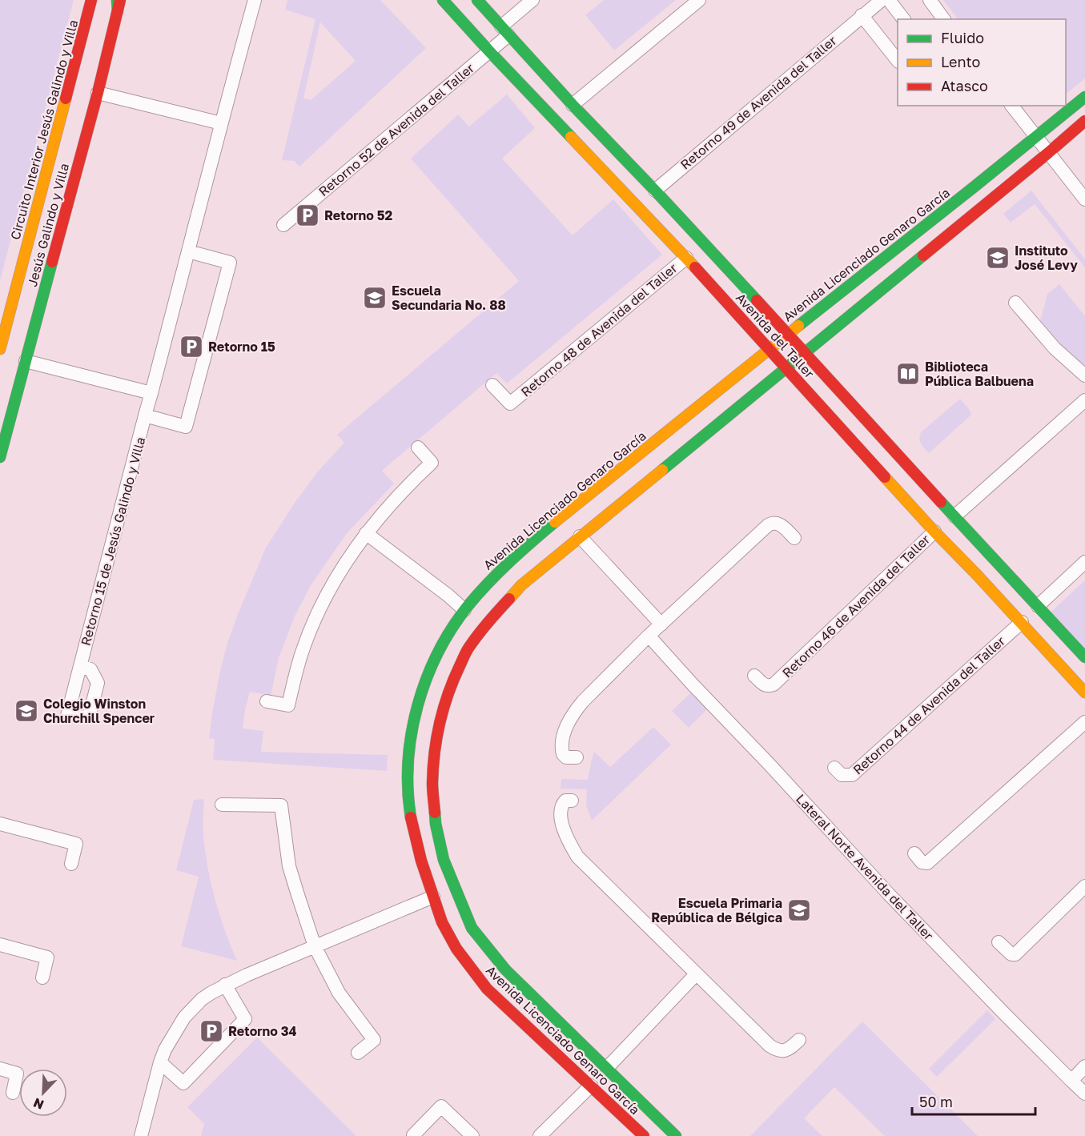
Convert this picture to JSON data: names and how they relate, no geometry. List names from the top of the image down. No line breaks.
{"streets":{"main road":["Circuito Interior Jesús Galindo y Villa","Jesús Galindo y Villa","Avenida Licenciado Genaro García","Avenida del Taller"],"street":["Retorno 49 de Avenida del Taller","Retorno 52 de Avenida del Taller","Retorno 48 de Avenida del Taller","Retorno 15 de Jesús Galindo y Villa","Retorno 46 de Avenida del Taller","Retorno 44 de Avenida del Taller","Lateral Norte Avenida del Taller"]},"crossings":[["Retorno 49 de Avenida del Taller","Avenida del Taller"],["Retorno 52 de Avenida del Taller","Avenida del Taller"],["Avenida Licenciado Genaro García","Avenida del Taller"],["Retorno 48 de Avenida del Taller","Avenida del Taller"],["Avenida del Taller","Retorno 46 de Avenida del Taller"],["Avenida del Taller","Retorno 44 de Avenida del Taller"]],"places":{"parking":["Retorno 52","Retorno 15","Retorno 34"],"school or university":["Instituto José Levy","Escuela Secundaria No. 88","Colegio Winston Churchill Spencer","Escuela Primaria República de Bélgica"],"library":["Biblioteca Pública Balbuena"]},"legend":["Fluido","Lento","Atasco"],"scale_bar":"50 m","north":"bottom left"}
